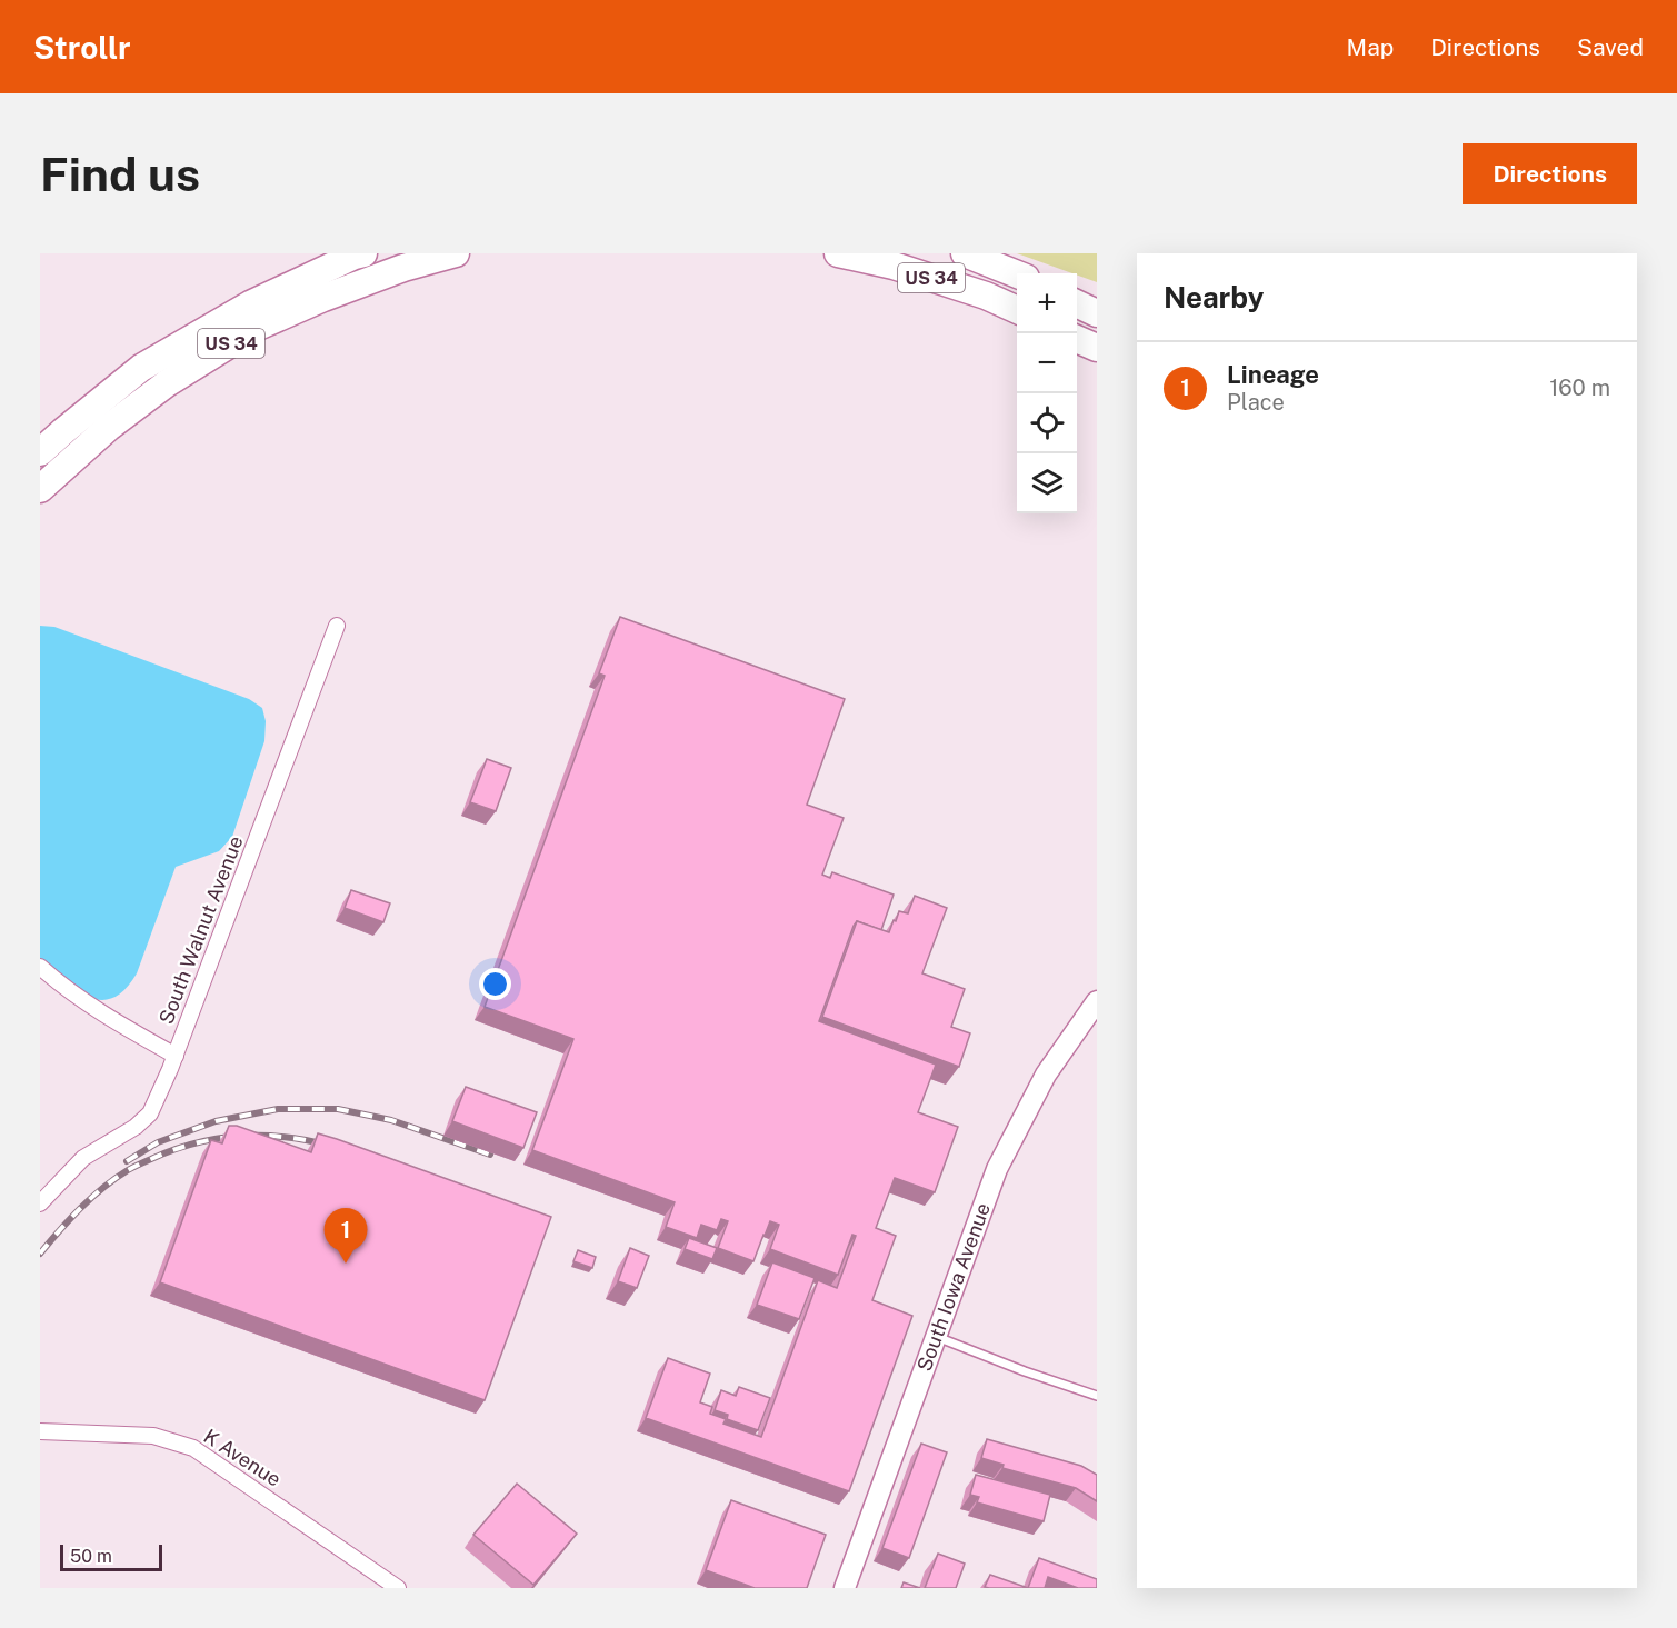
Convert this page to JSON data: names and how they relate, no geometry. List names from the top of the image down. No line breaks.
{"streets":{"highway":["US 34"],"main road":["South Iowa Avenue"],"street":["South Walnut Avenue","K Avenue"]},"scale_bar":"50 m","page":{"header":"Strollr","nav":["Map","Directions","Saved"],"buttons":"Directions","title":"Find us","heading":"Nearby","map_buttons":["+","−"],"list":[{"mark":"1","name":"Lineage","note":"Place","value":"160 m"}],"pins":"1","scale":"50 m"}}
